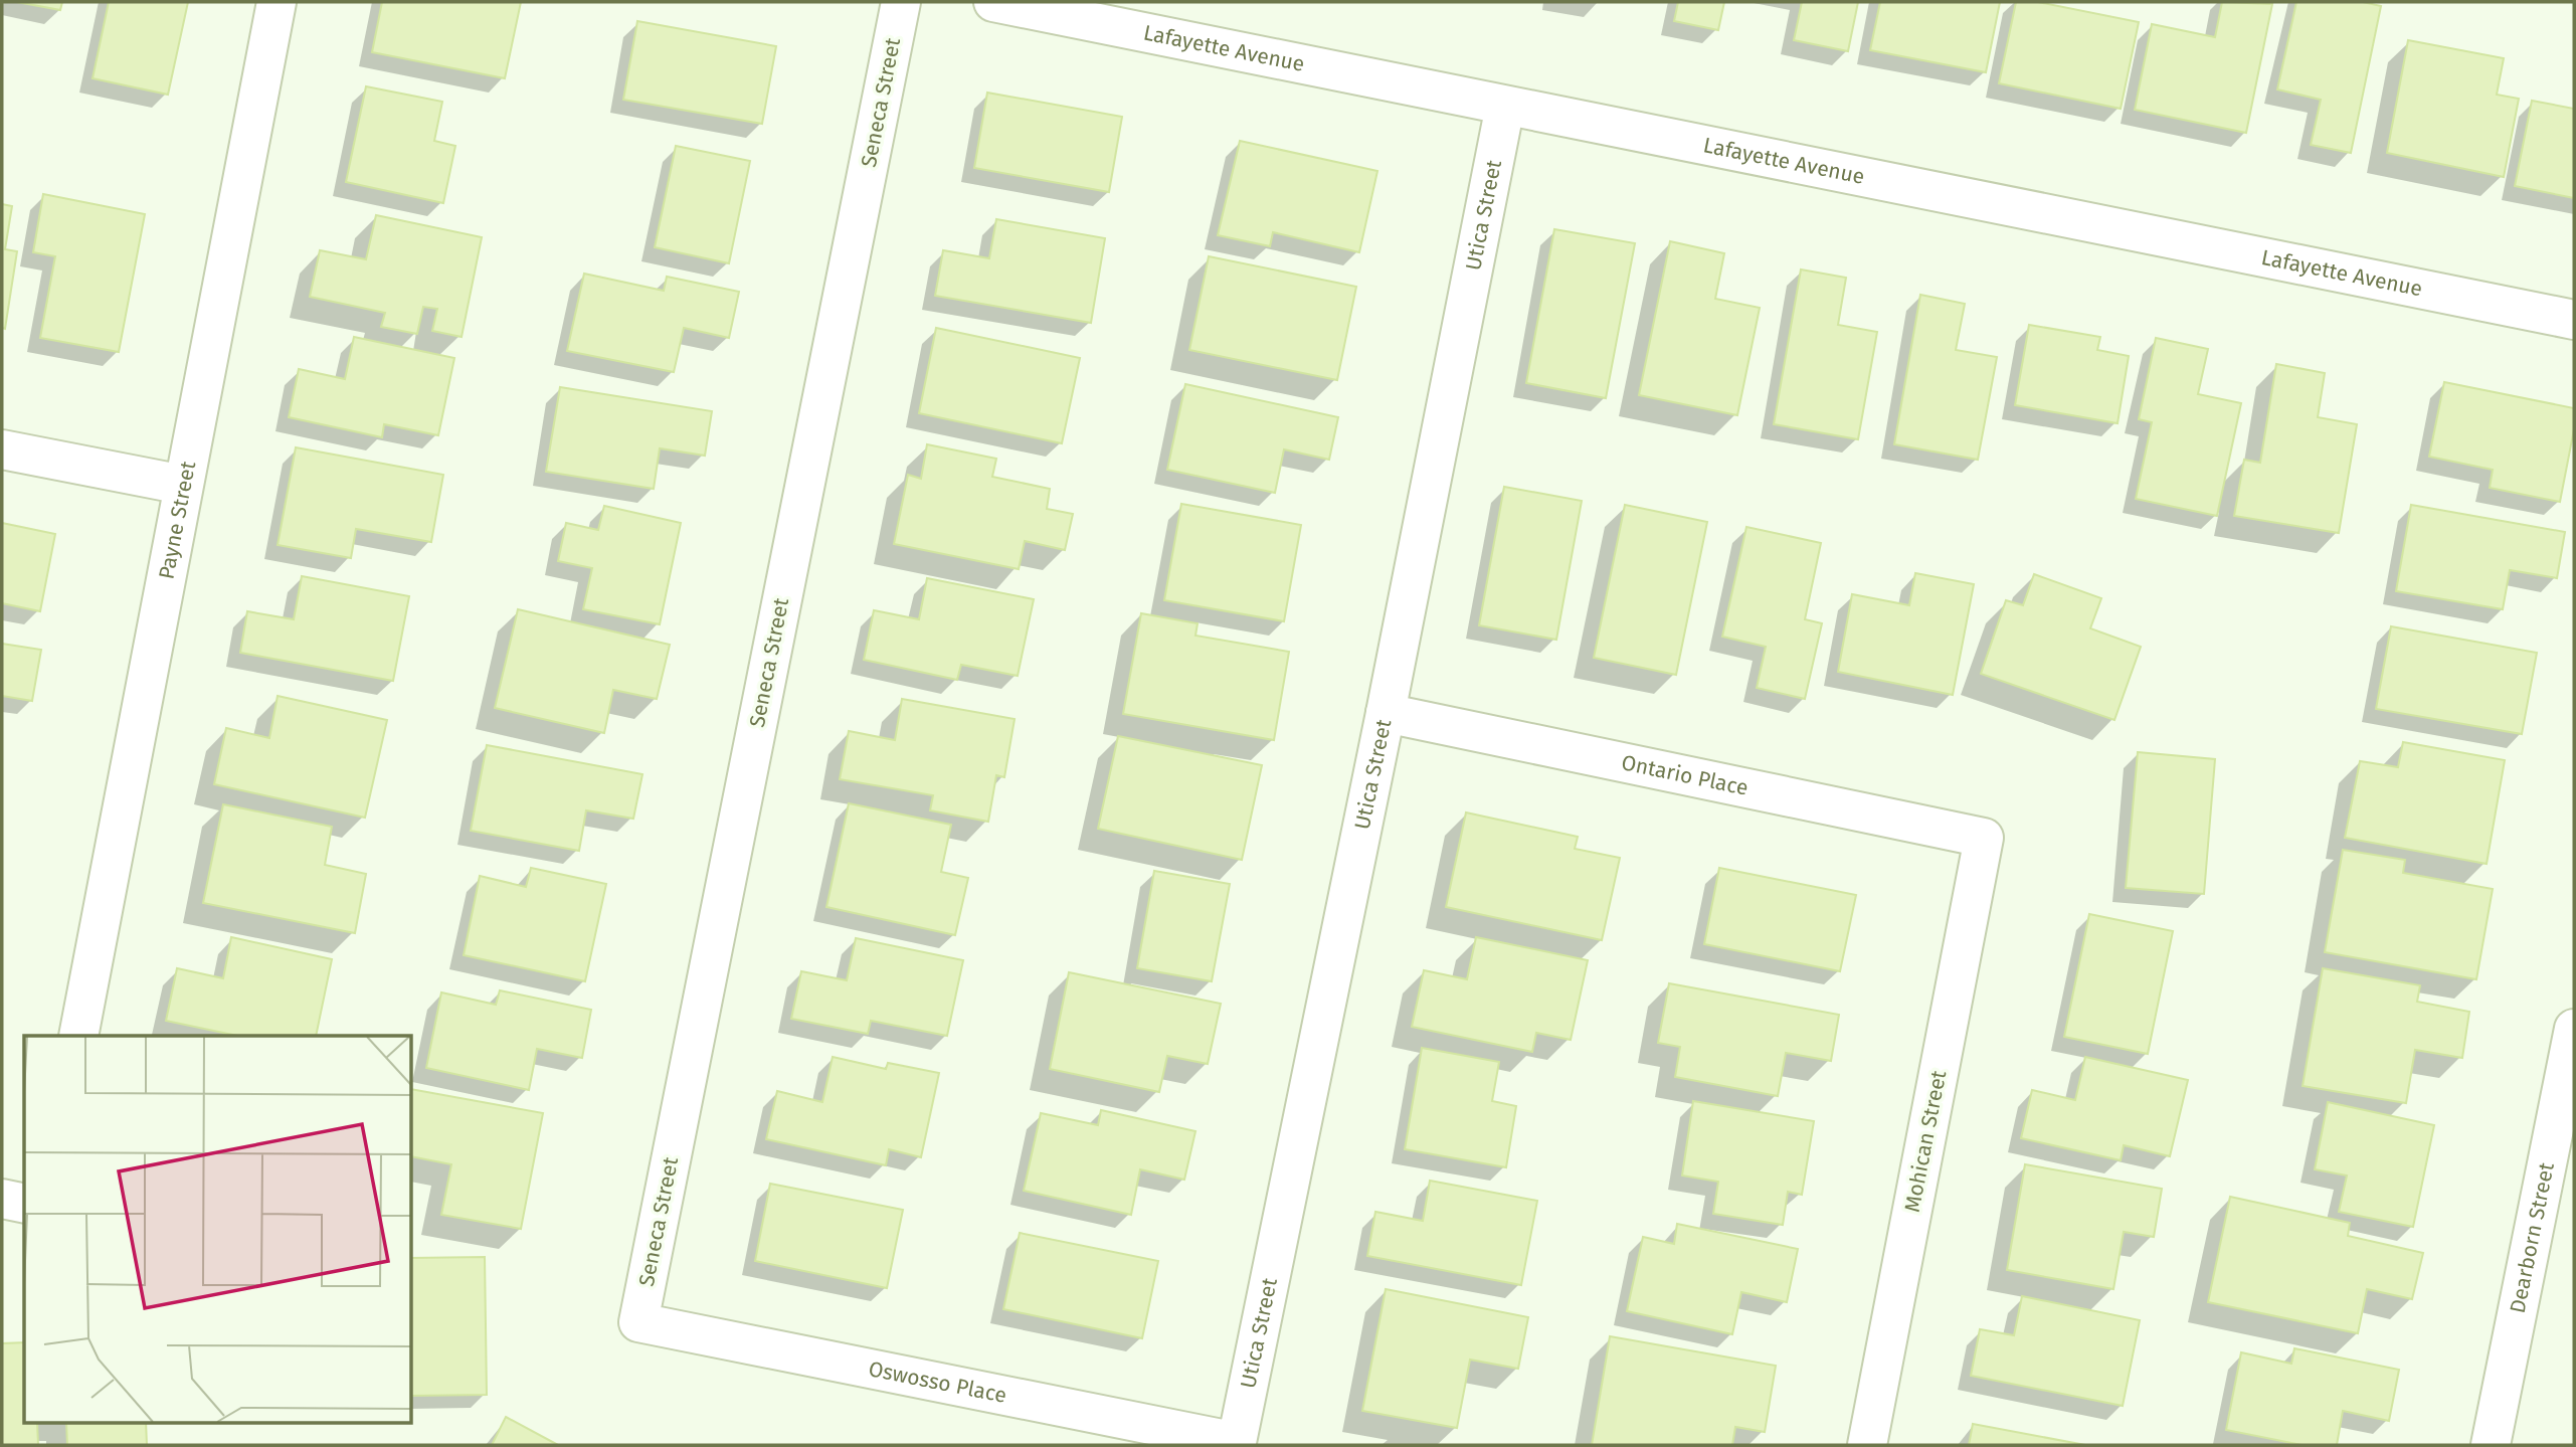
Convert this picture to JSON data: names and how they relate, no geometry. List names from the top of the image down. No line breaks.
{"streets":{"street":["Lafayette Avenue","Seneca Street","Utica Street","Payne Street","Ontario Place","Mohican Street","Dearborn Street","Oswosso Place"]},"crossings":[["Lafayette Avenue","Utica Street"],["Seneca Street","Oswosso Place"],["Utica Street","Ontario Place"],["Utica Street","Oswosso Place"],["Ontario Place","Mohican Street"]]}
